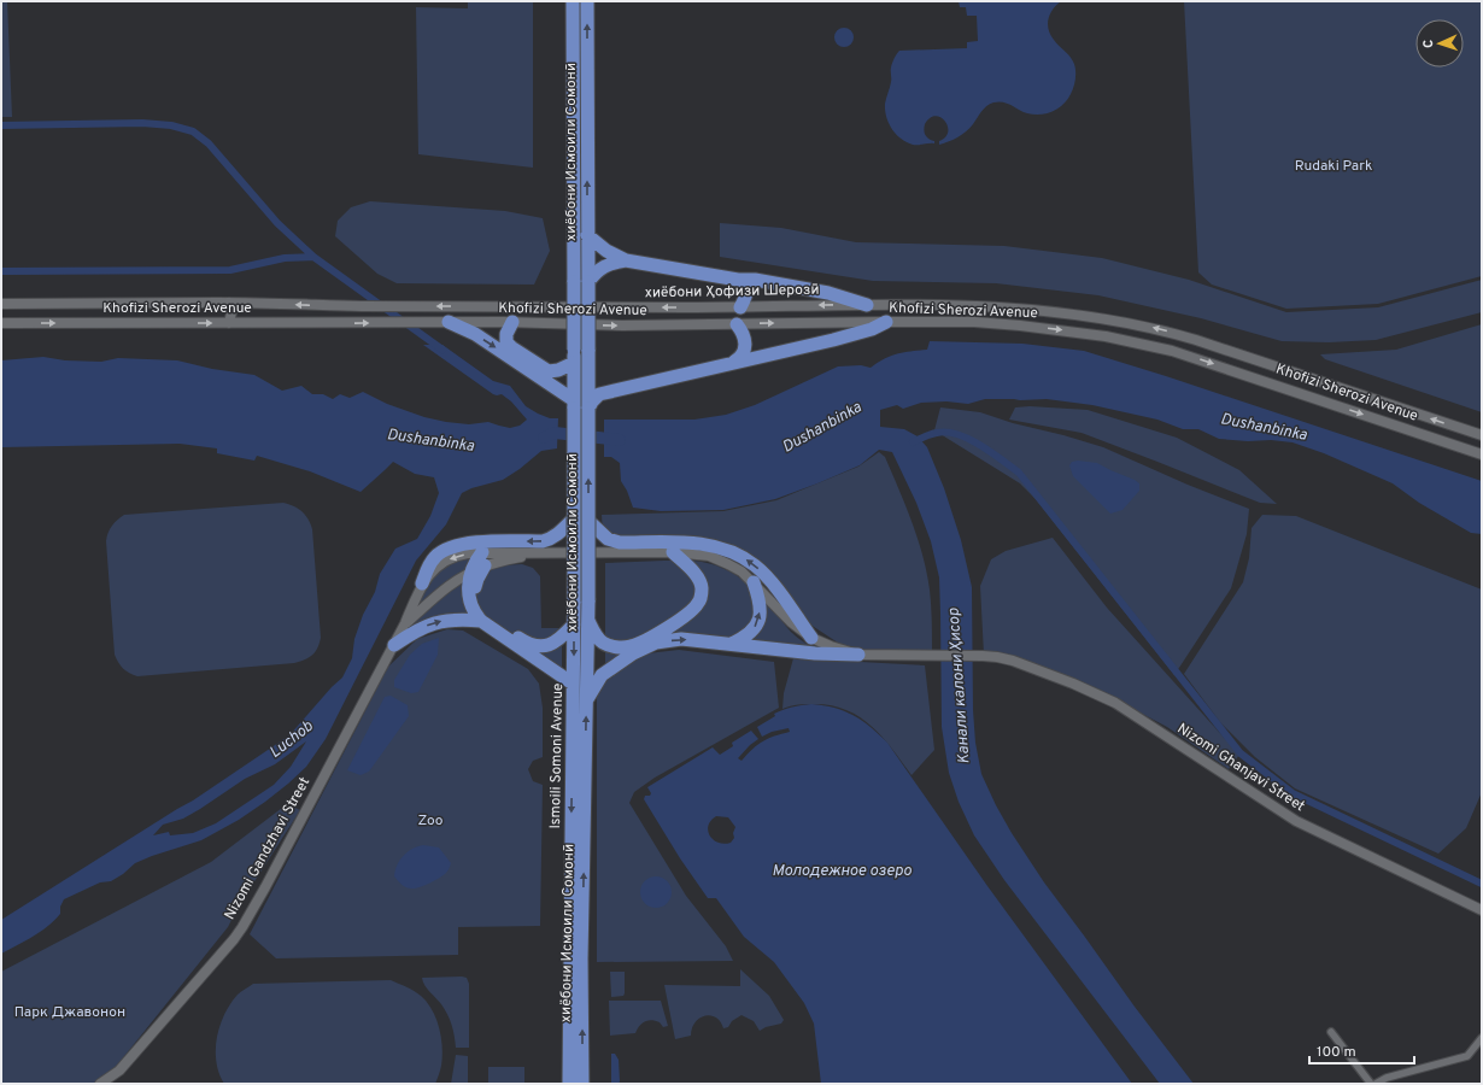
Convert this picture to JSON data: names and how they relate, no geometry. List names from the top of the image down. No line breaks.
{"streets":{"highway":["хиёбони Исмоили Сомонӣ","Ismoili Somoni Avenue"],"main road":["хиёбони Ҳофизи Шерозӣ","Khofizi Sherozi Avenue","Nizomi Ghanjavi Street","Nizomi Gandzhavi Street"]},"crossings":[["хиёбони Исмоили Сомонӣ","Ismoili Somoni Avenue"],["хиёбони Ҳофизи Шерозӣ","Khofizi Sherozi Avenue"]],"one_way":["хиёбони Ҳофизи Шерозӣ","Ismoili Somoni Avenue"],"water":["Dushanbinka","Канали калони Ҳисор","Luchob","Молодежное озеро"],"parks":["Rudaki Park","Zoo","Парк Джавонон"],"scale_bar":"100 m","north":"left"}
